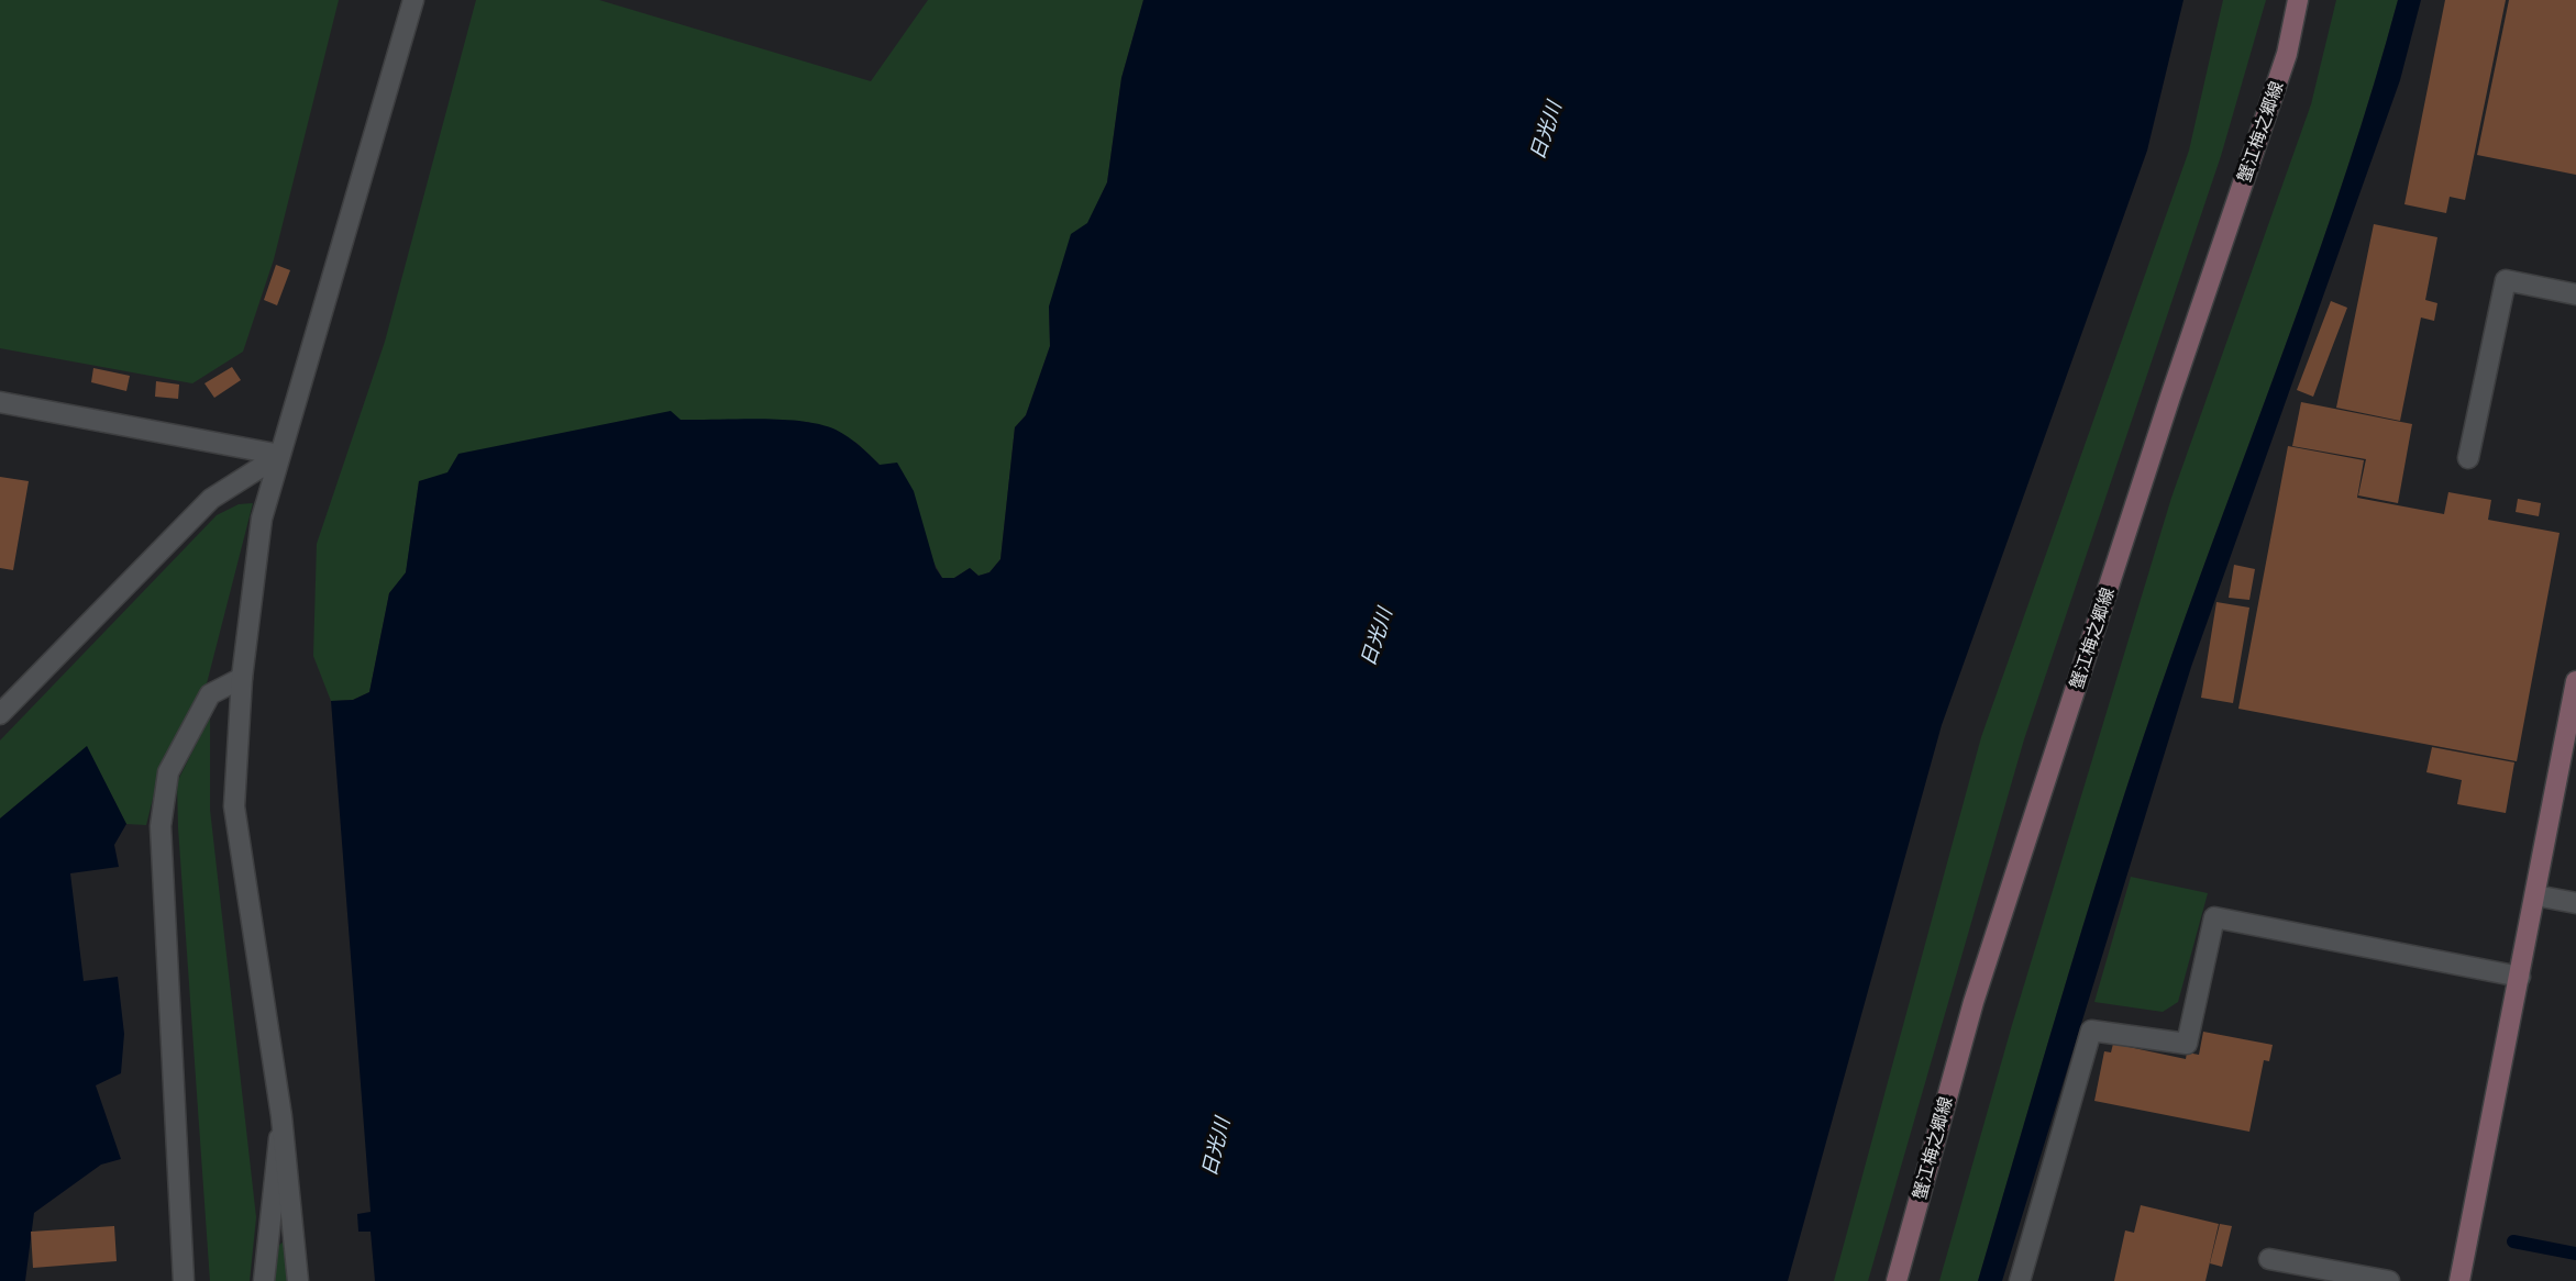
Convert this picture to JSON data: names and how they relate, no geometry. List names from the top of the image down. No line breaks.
{"streets":{"main road":["蟹江梅之郷線"]},"water":["日光川"]}
